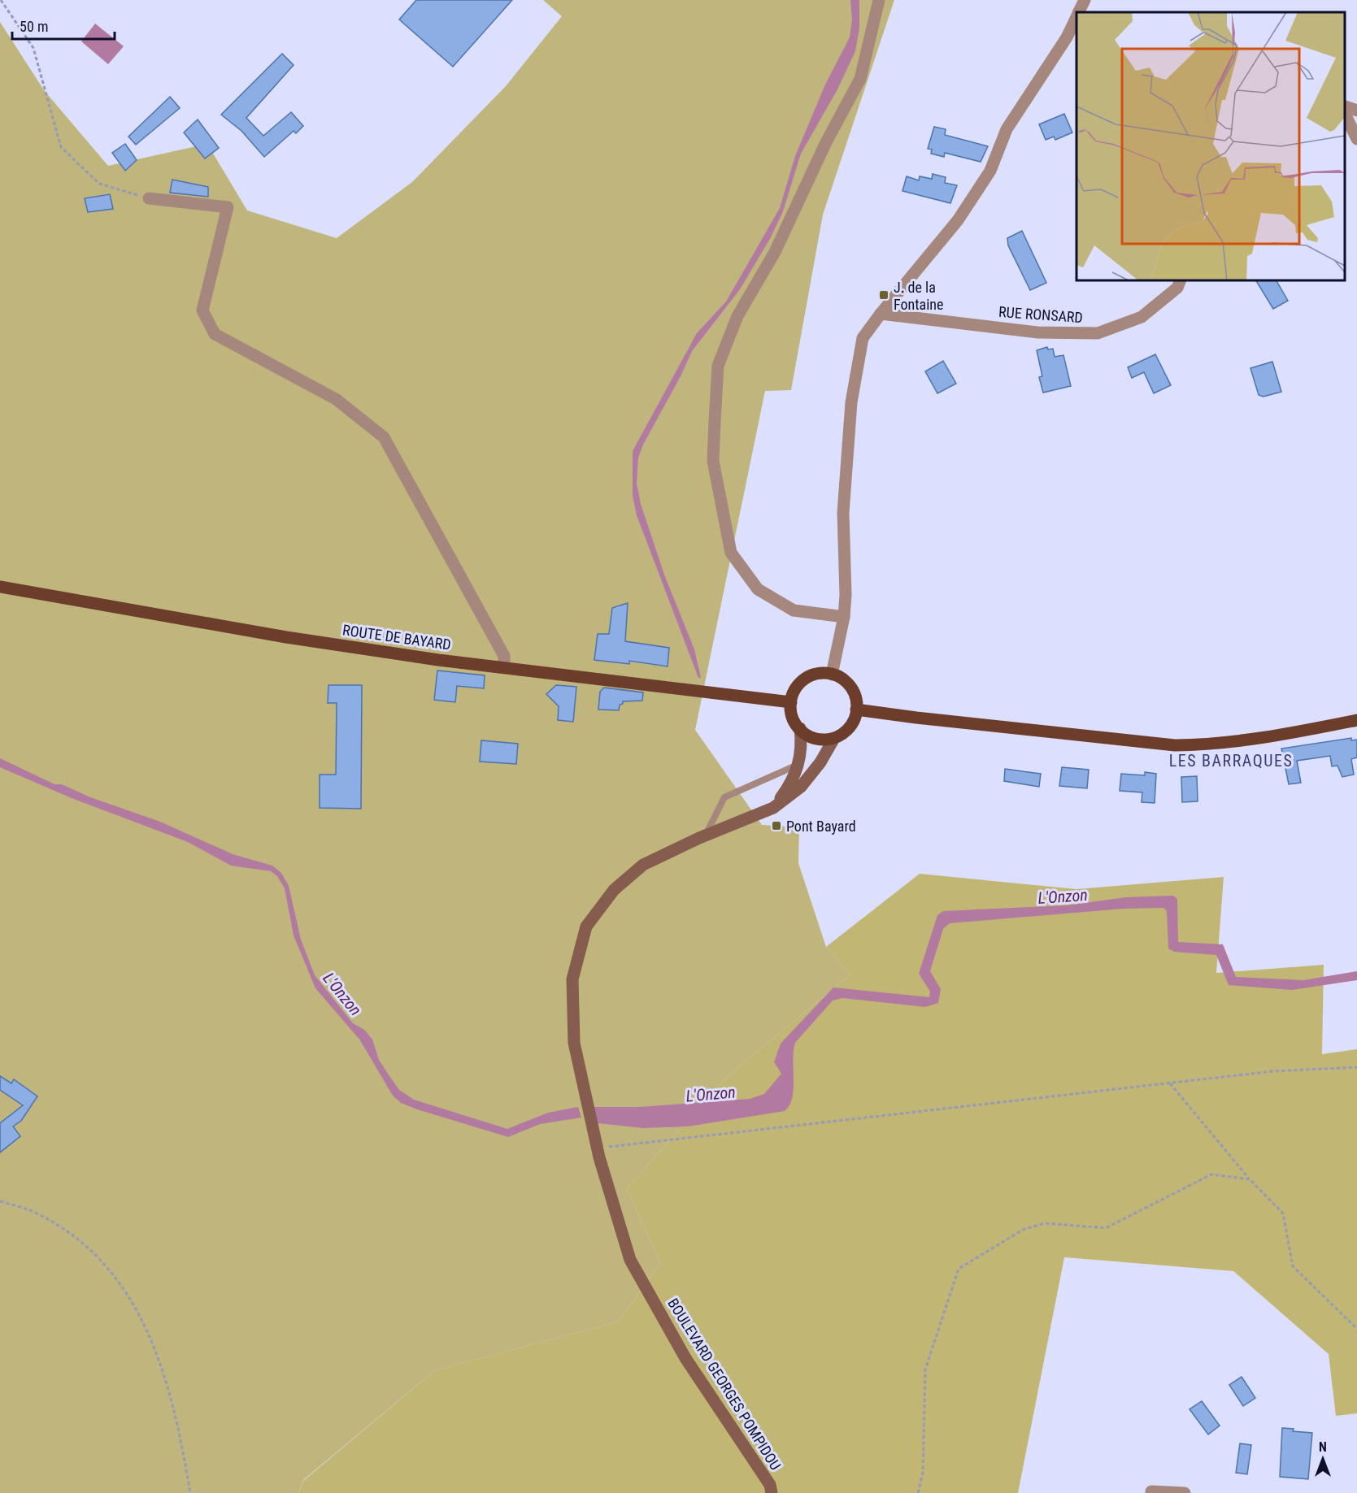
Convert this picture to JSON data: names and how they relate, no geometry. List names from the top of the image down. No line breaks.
{"streets":{"main road":["ROUTE DE BAYARD","BOULEVARD GEORGES POMPIDOU"],"street":["RUE RONSARD"]},"districts":["LES BARRAQUES"],"water":["L'Onzon"],"places":{"transit":["J. de la Fontaine","Pont Bayard"]},"scale_bar":"50 m","north":"top"}
